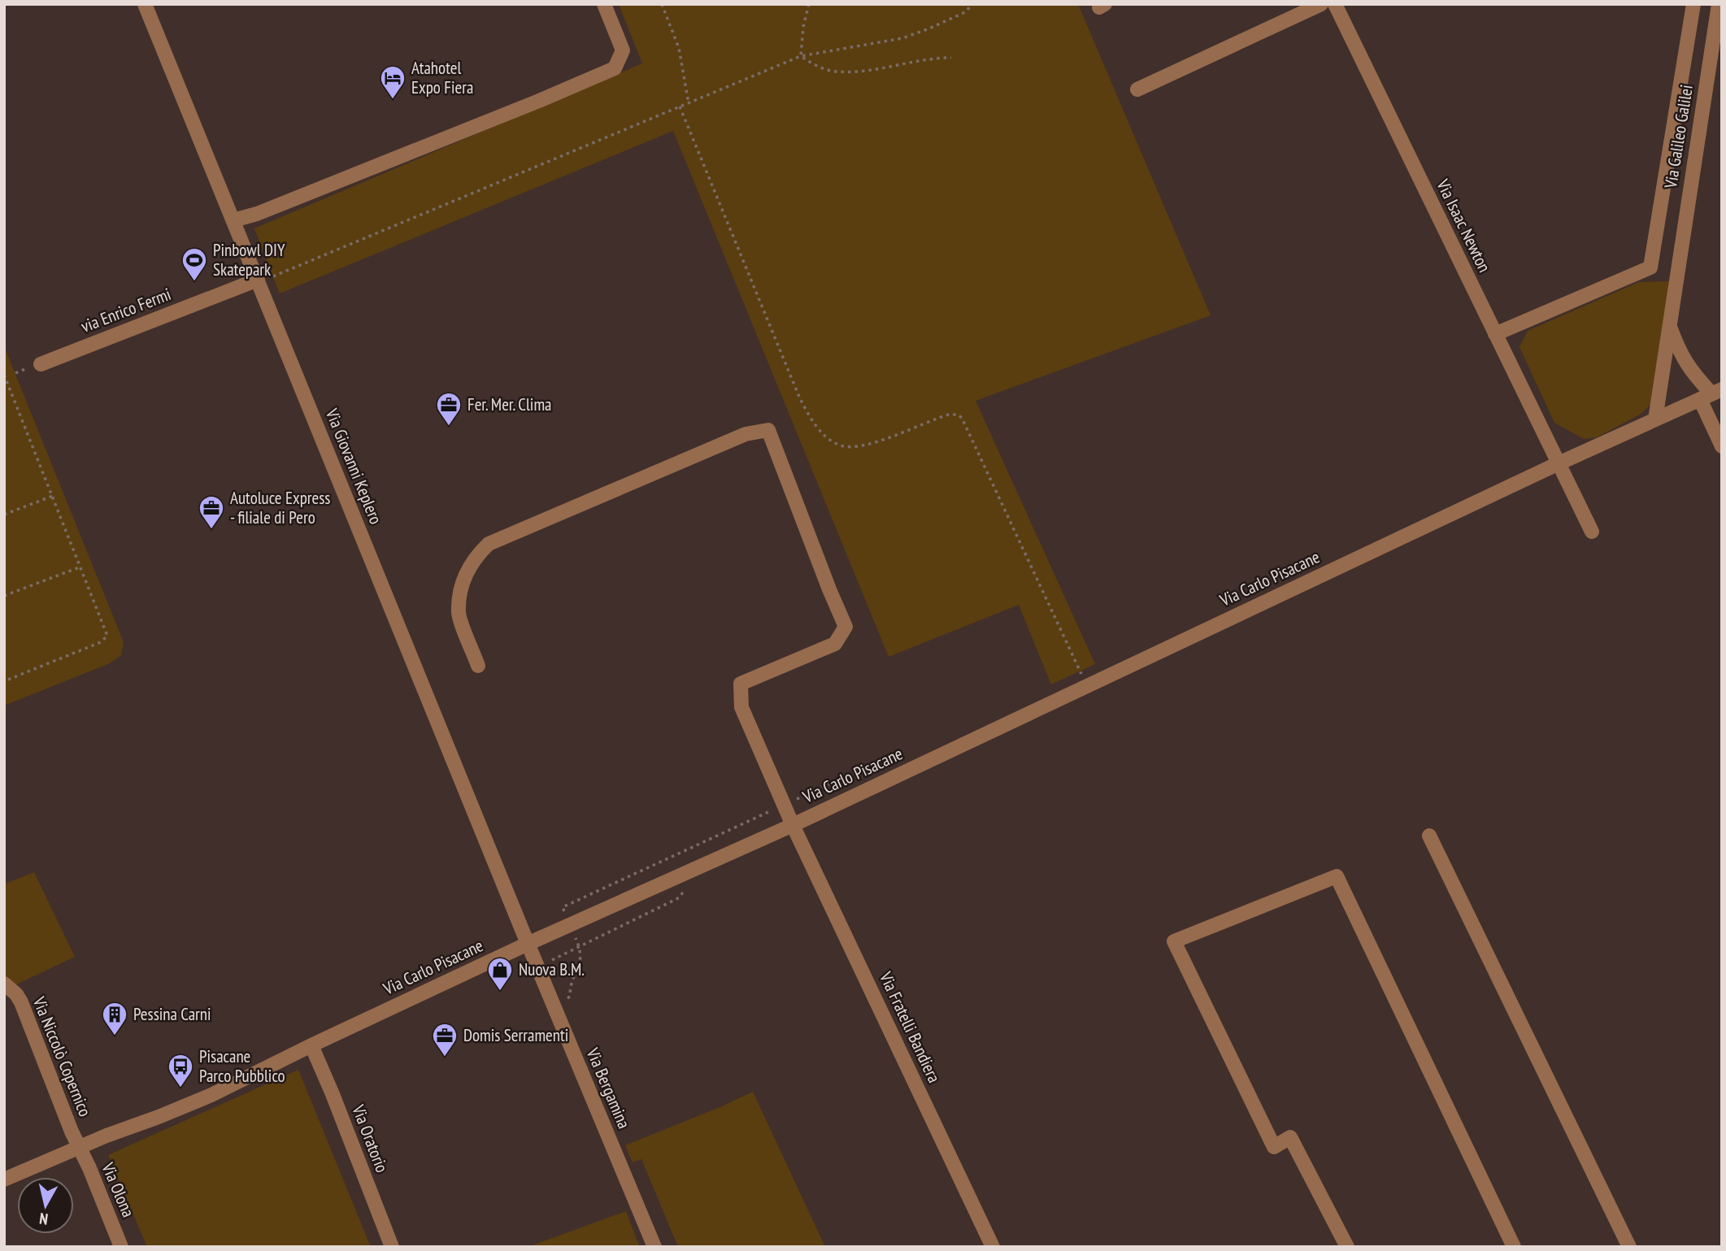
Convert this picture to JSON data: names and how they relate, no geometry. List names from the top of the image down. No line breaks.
{"streets":{"street":["Via Galileo Galilei","Via Isaac Newton","via Enrico Fermi","Via Giovanni Keplero","Via Carlo Pisacane","Via Fratelli Bandiera","Via Niccolò Copernico","Via Bergamina","Via Oratorio","Via Olona"]},"crossings":[["Via Galileo Galilei","Via Carlo Pisacane"],["Via Isaac Newton","Via Carlo Pisacane"],["via Enrico Fermi","Via Giovanni Keplero"],["Via Giovanni Keplero","Via Carlo Pisacane"],["Via Giovanni Keplero","Via Bergamina"],["Via Carlo Pisacane","Via Fratelli Bandiera"],["Via Carlo Pisacane","Via Niccolò Copernico"],["Via Carlo Pisacane","Via Bergamina"],["Via Carlo Pisacane","Via Oratorio"],["Via Carlo Pisacane","Via Olona"],["Via Niccolò Copernico","Via Olona"]],"places":{"hotel":["Atahotel Expo Fiera"],"sports":["Pinbowl DIY Skatepark"],"office":["Fer. Mer. Clima","Autoluce Express - filiale di Pero","Domis Serramenti"],"shop":["Nuova B.M."],"building":["Pessina Carni"],"bus stop":["Pisacane Parco Pubblico"]},"north":"bottom"}
